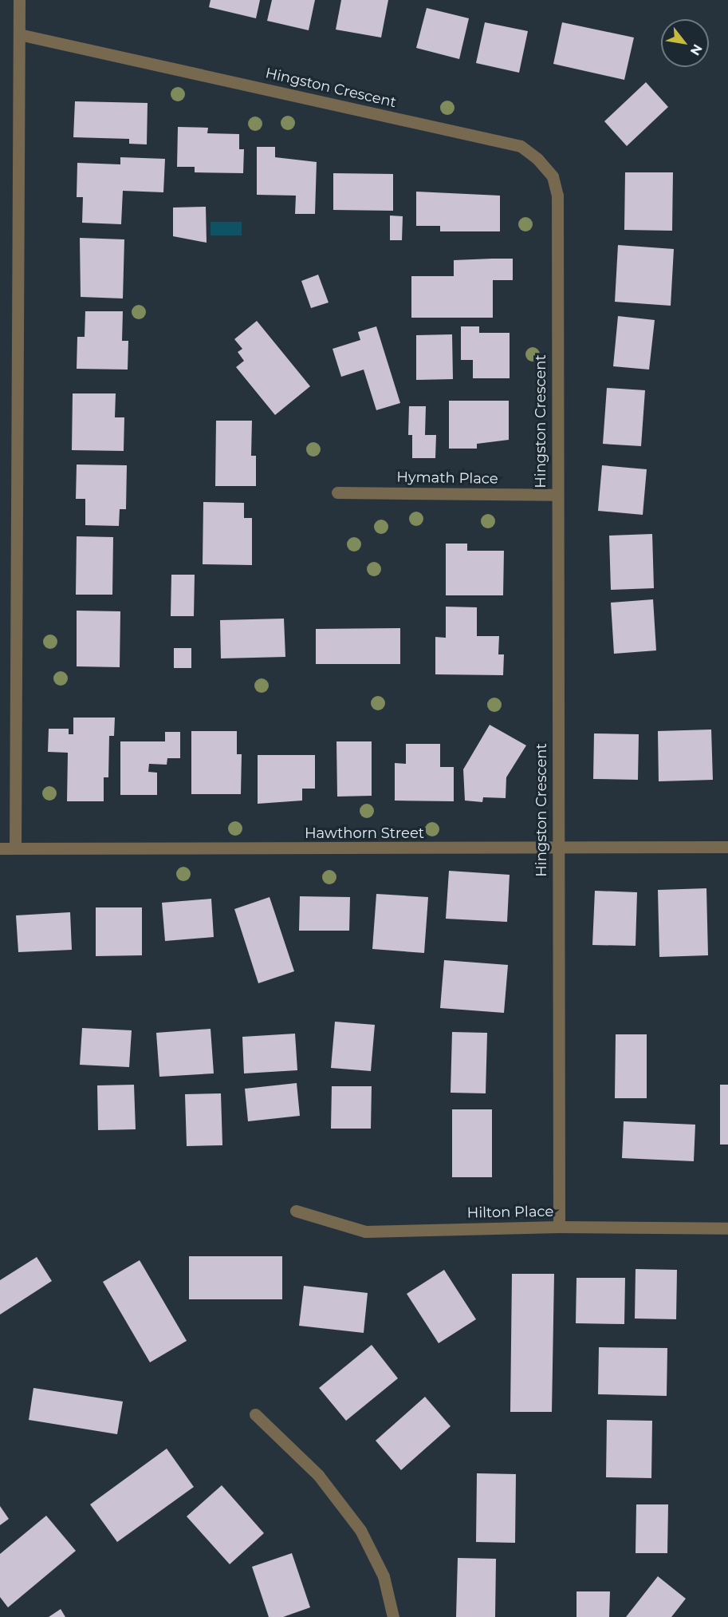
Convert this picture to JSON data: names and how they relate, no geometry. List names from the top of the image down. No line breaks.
{"streets":{"street":["Hingston Crescent","Hymath Place","Hawthorn Street","Hilton Place"]},"crossings":[["Hingston Crescent","Hymath Place"],["Hingston Crescent","Hawthorn Street"],["Hingston Crescent","Hilton Place"]],"north":"bottom right"}
